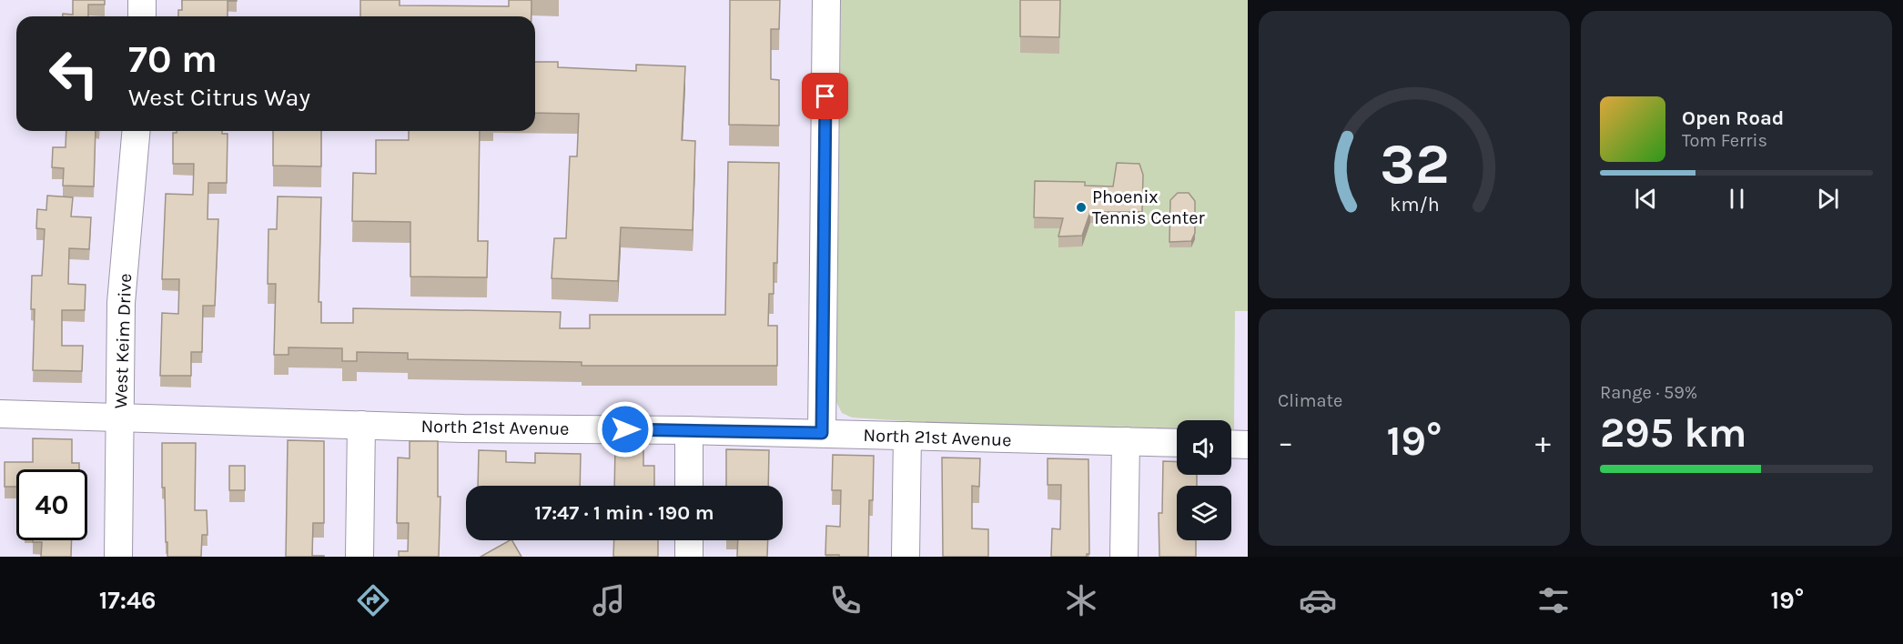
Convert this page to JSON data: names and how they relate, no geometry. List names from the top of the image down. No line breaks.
{"streets":{"street":["West Keim Drive","North 21st Avenue"]},"crossings":[["West Keim Drive","North 21st Avenue"]],"places":["Phoenix Tennis Center"],"page":{"turn":["70 m","West Citrus Way"],"song":["Open Road","Tom Ferris"],"tile":["Climate",["Range · 59%","295 km"]],"heat":["−","19°","+"],"limit":"40","trip":"17:47 · 1 min · 190 m","tabs":["17:46","19°"],"gauge":["32","km/h"]}}
